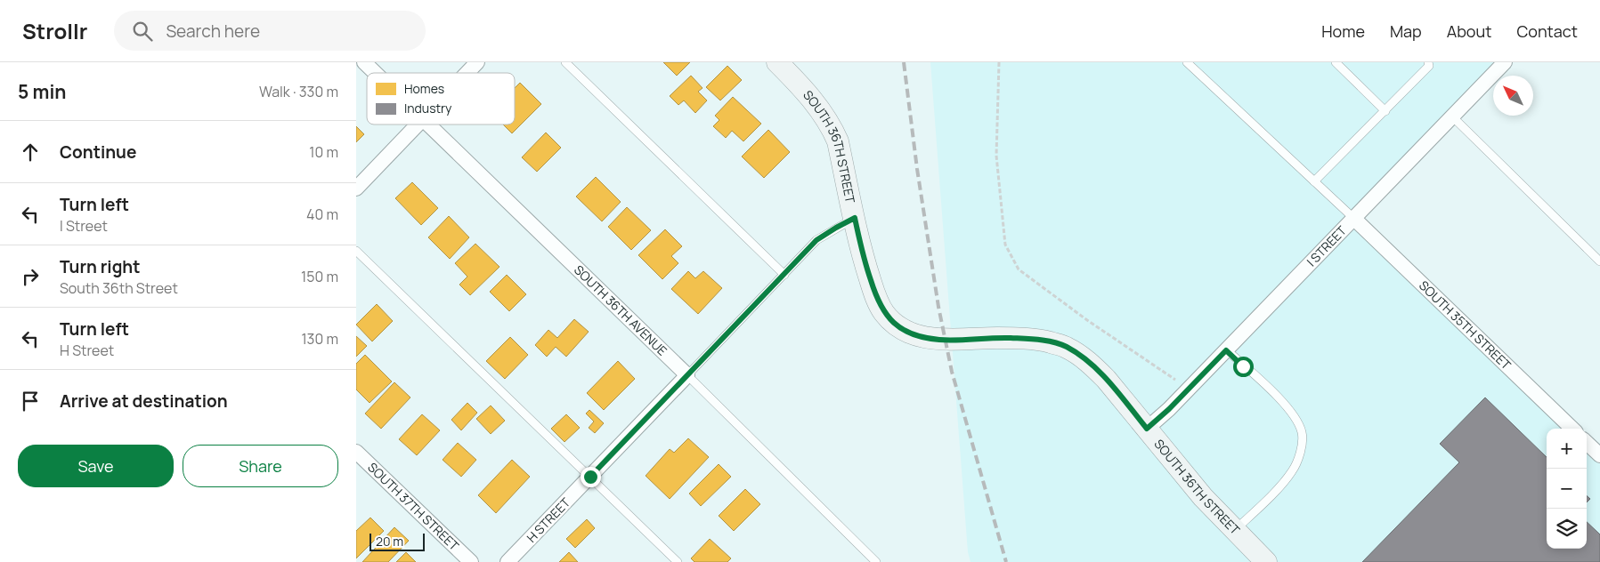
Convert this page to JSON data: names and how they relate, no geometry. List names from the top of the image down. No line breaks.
{"streets":{"street":["SOUTH 36TH STREET","I STREET","SOUTH 36TH AVENUE","SOUTH 35TH STREET","SOUTH 37TH STREET","H STREET"]},"crossings":[["SOUTH 36TH STREET","I STREET"],["SOUTH 36TH STREET","H STREET"],["I STREET","SOUTH 35TH STREET"],["SOUTH 36TH AVENUE","H STREET"]],"legend":["Homes","Industry"],"scale_bar":"20 m","north":"top left","page":{"header":"Strollr","search":"Search here","nav":["Home","Map","About","Contact"],"heading":["5 min","Walk · 330 m"],"list":[["Continue","10 m"],["Turn left","I Street","40 m"],["Turn right","South 36th Street","150 m"],["Turn left","H Street","130 m"],"Arrive at destination"],"map_buttons":["+","−"],"buttons":["Save","Share"],"scale":"20 m"}}
